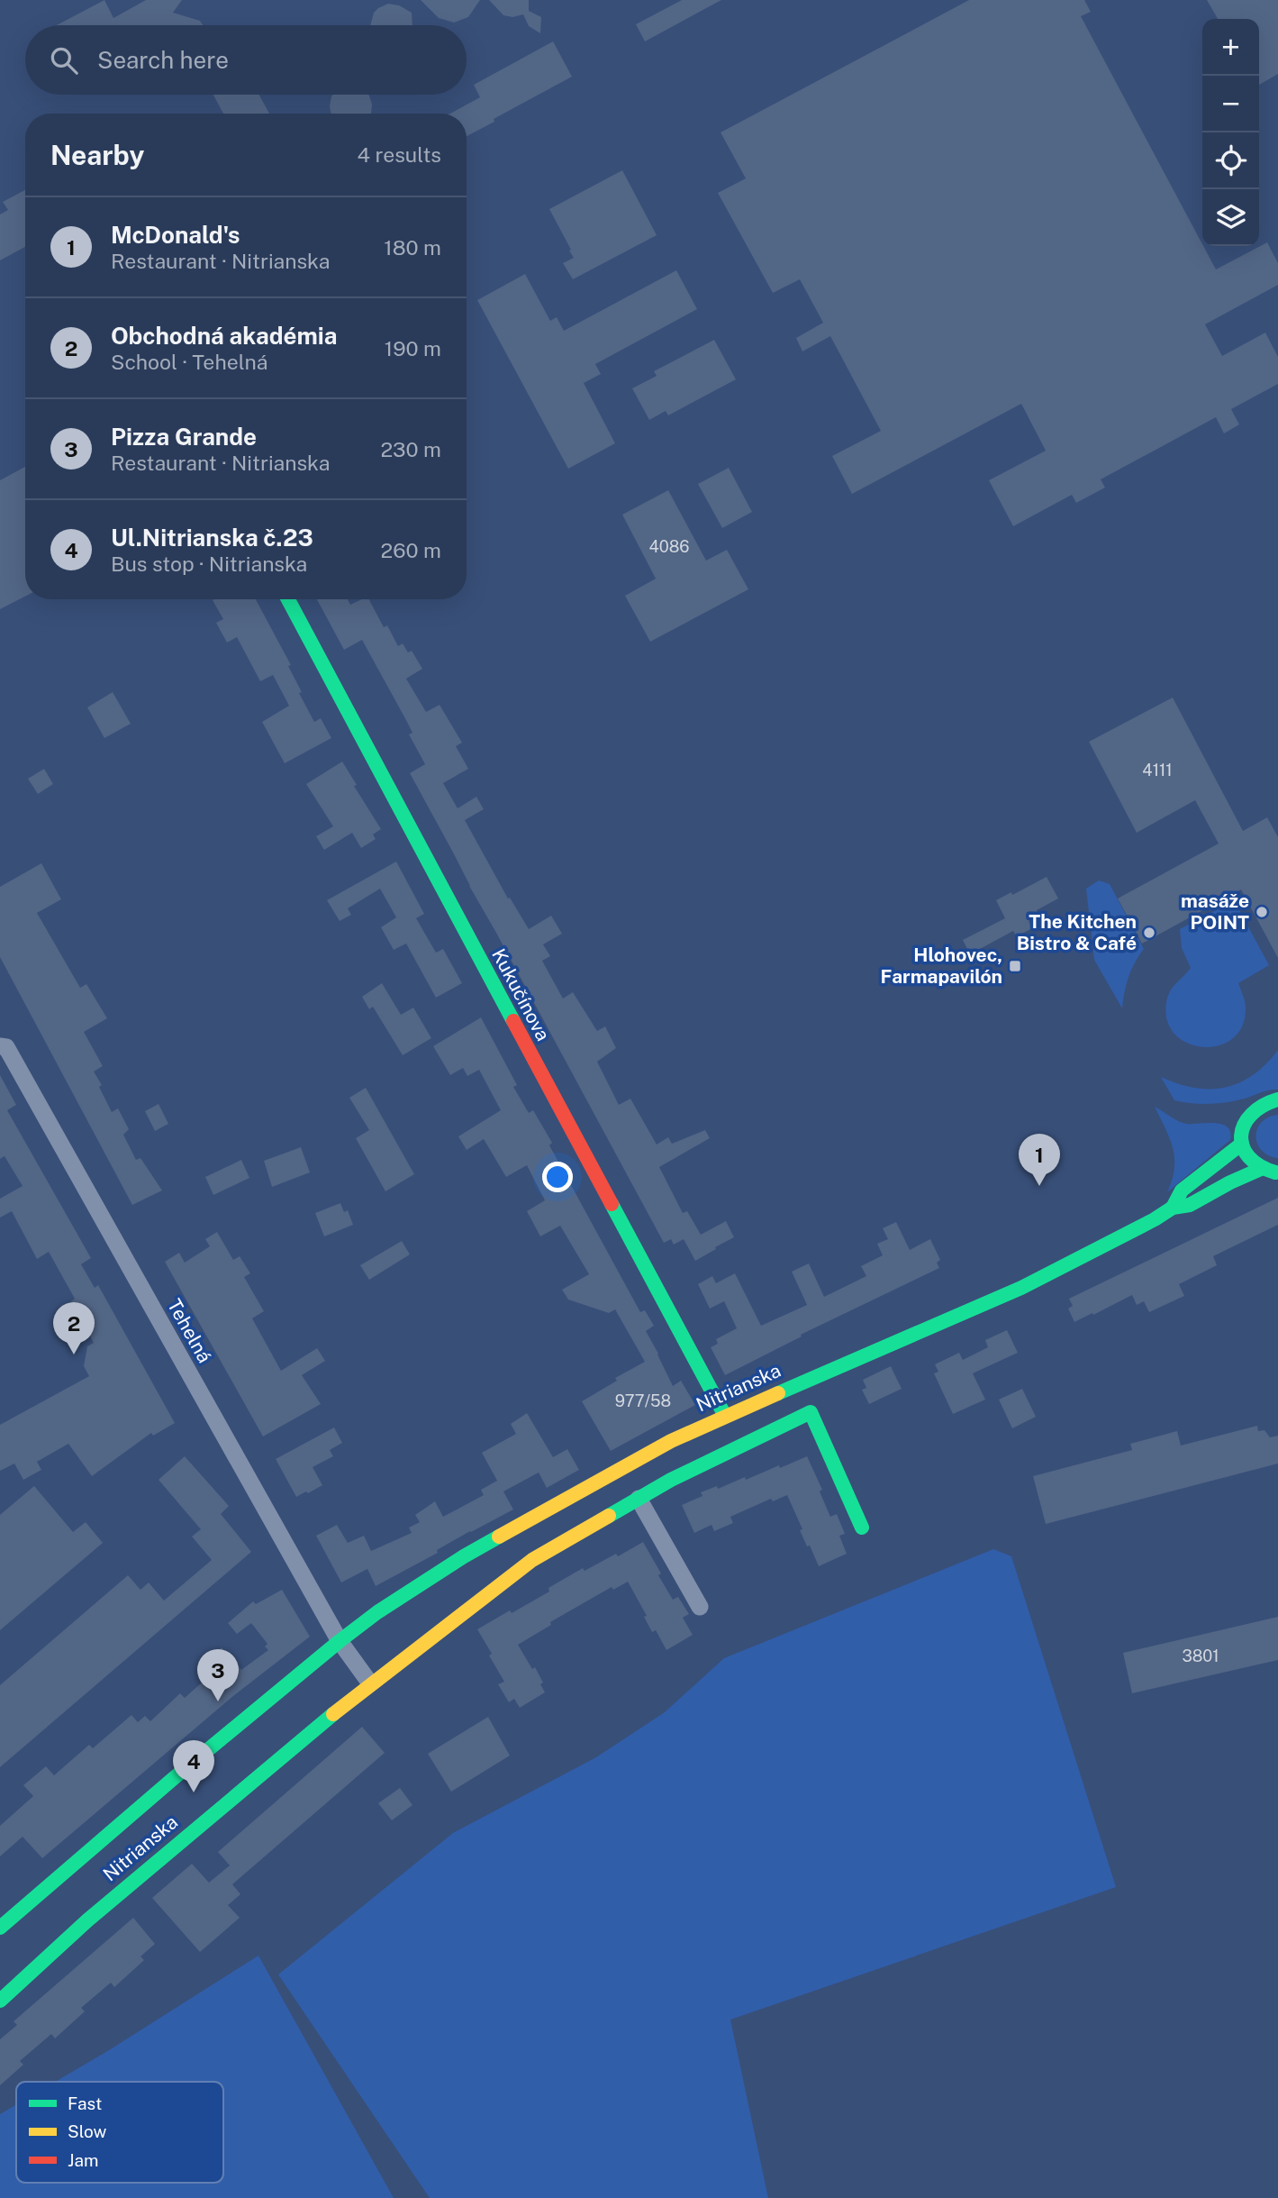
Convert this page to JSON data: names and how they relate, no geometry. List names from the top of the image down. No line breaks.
{"streets":{"street":["Kukučínova","Tehelná","Nitrianska"]},"crossings":[["Kukučínova","Nitrianska"],["Tehelná","Nitrianska"]],"places":{"other":["masáže POINT","The Kitchen Bistro & Café"],"transit":["Hlohovec, Farmapavilón"]},"house_numbers":["4086","4111","977/58","3801"],"legend":["Fast","Slow","Jam"],"page":{"map_buttons":["+","−"],"search":"Search here","heading":["Nearby","4 results"],"list":[{"mark":"1","name":"McDonald's","note":"Restaurant · Nitrianska","value":"180 m"},{"mark":"2","name":"Obchodná akadémia","note":"School · Tehelná","value":"190 m"},{"mark":"3","name":"Pizza Grande","note":"Restaurant · Nitrianska","value":"230 m"},{"mark":"4","name":"Ul.Nitrianska č.23","note":"Bus stop · Nitrianska","value":"260 m"}],"pins":["1","2","3","4"]}}
